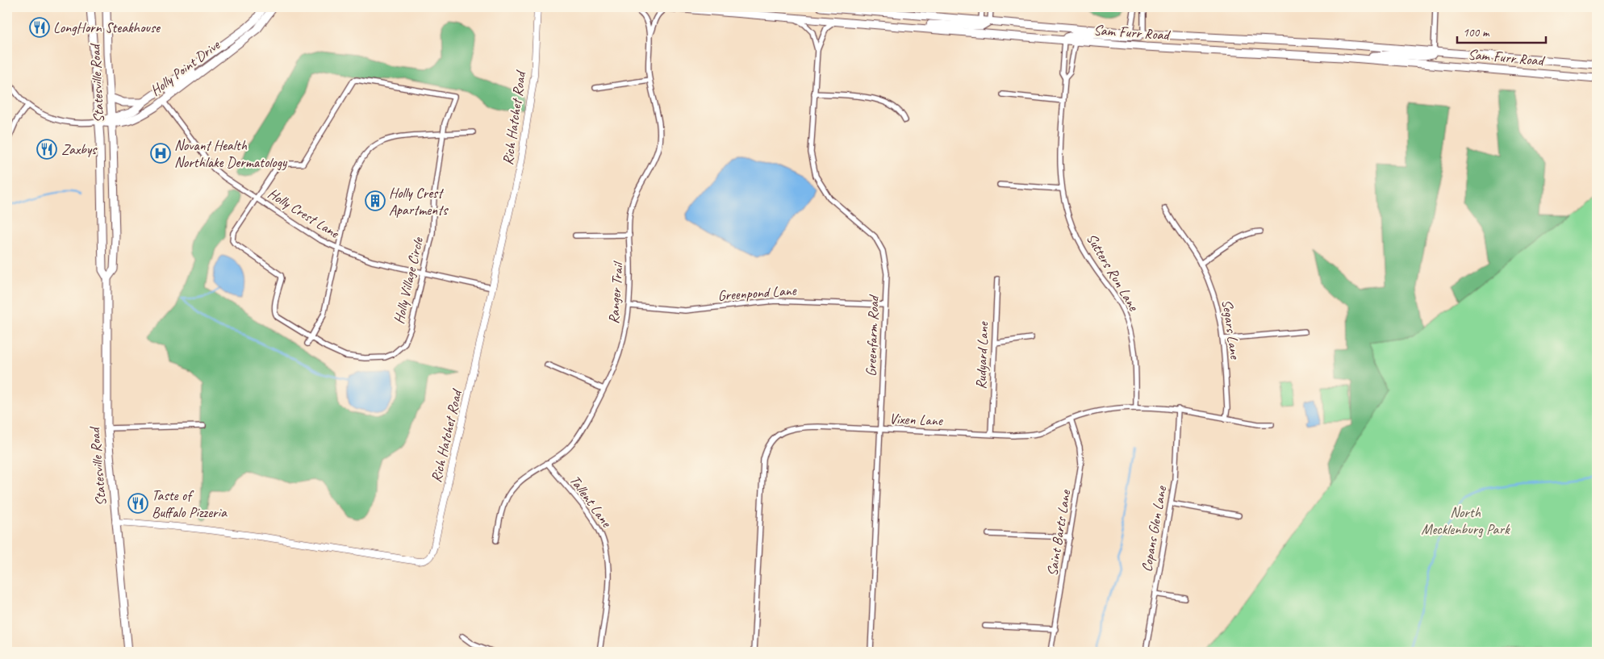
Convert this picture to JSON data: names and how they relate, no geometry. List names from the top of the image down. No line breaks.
{"streets":{"main road":["Sam Furr Road","Holly Point Drive","Statesville Road"],"street":["Rich Hatchet Road","Holly Crest Lane","Sutters Run Lane","Holly Village Circle","Greenpond Lane","Ranger Trail","Segars Lane","Greenfarm Road","Rudyard Lane","Vixen Lane","Tallent Lane","Copans Glen Lane","Saint Barts Lane"]},"crossings":[["Sam Furr Road","Sutters Run Lane"],["Sam Furr Road","Ranger Trail"],["Sam Furr Road","Greenfarm Road"],["Holly Point Drive","Statesville Road"],["Holly Point Drive","Holly Crest Lane"],["Statesville Road","Rich Hatchet Road"],["Rich Hatchet Road","Holly Crest Lane"],["Holly Crest Lane","Holly Village Circle"],["Sutters Run Lane","Vixen Lane"],["Greenpond Lane","Ranger Trail"],["Greenpond Lane","Greenfarm Road"],["Ranger Trail","Tallent Lane"],["Segars Lane","Vixen Lane"],["Greenfarm Road","Vixen Lane"],["Rudyard Lane","Vixen Lane"],["Vixen Lane","Copans Glen Lane"],["Vixen Lane","Saint Barts Lane"]],"parks":["North Mecklenburg Park"],"places":{"restaurant":["LongHorn Steakhouse","Zaxbys","Taste of Buffalo Pizzeria"],"hospital":["Novant Health Northlake Dermatology"],"building":["Holly Crest Apartments"]},"scale_bar":"100 m"}
